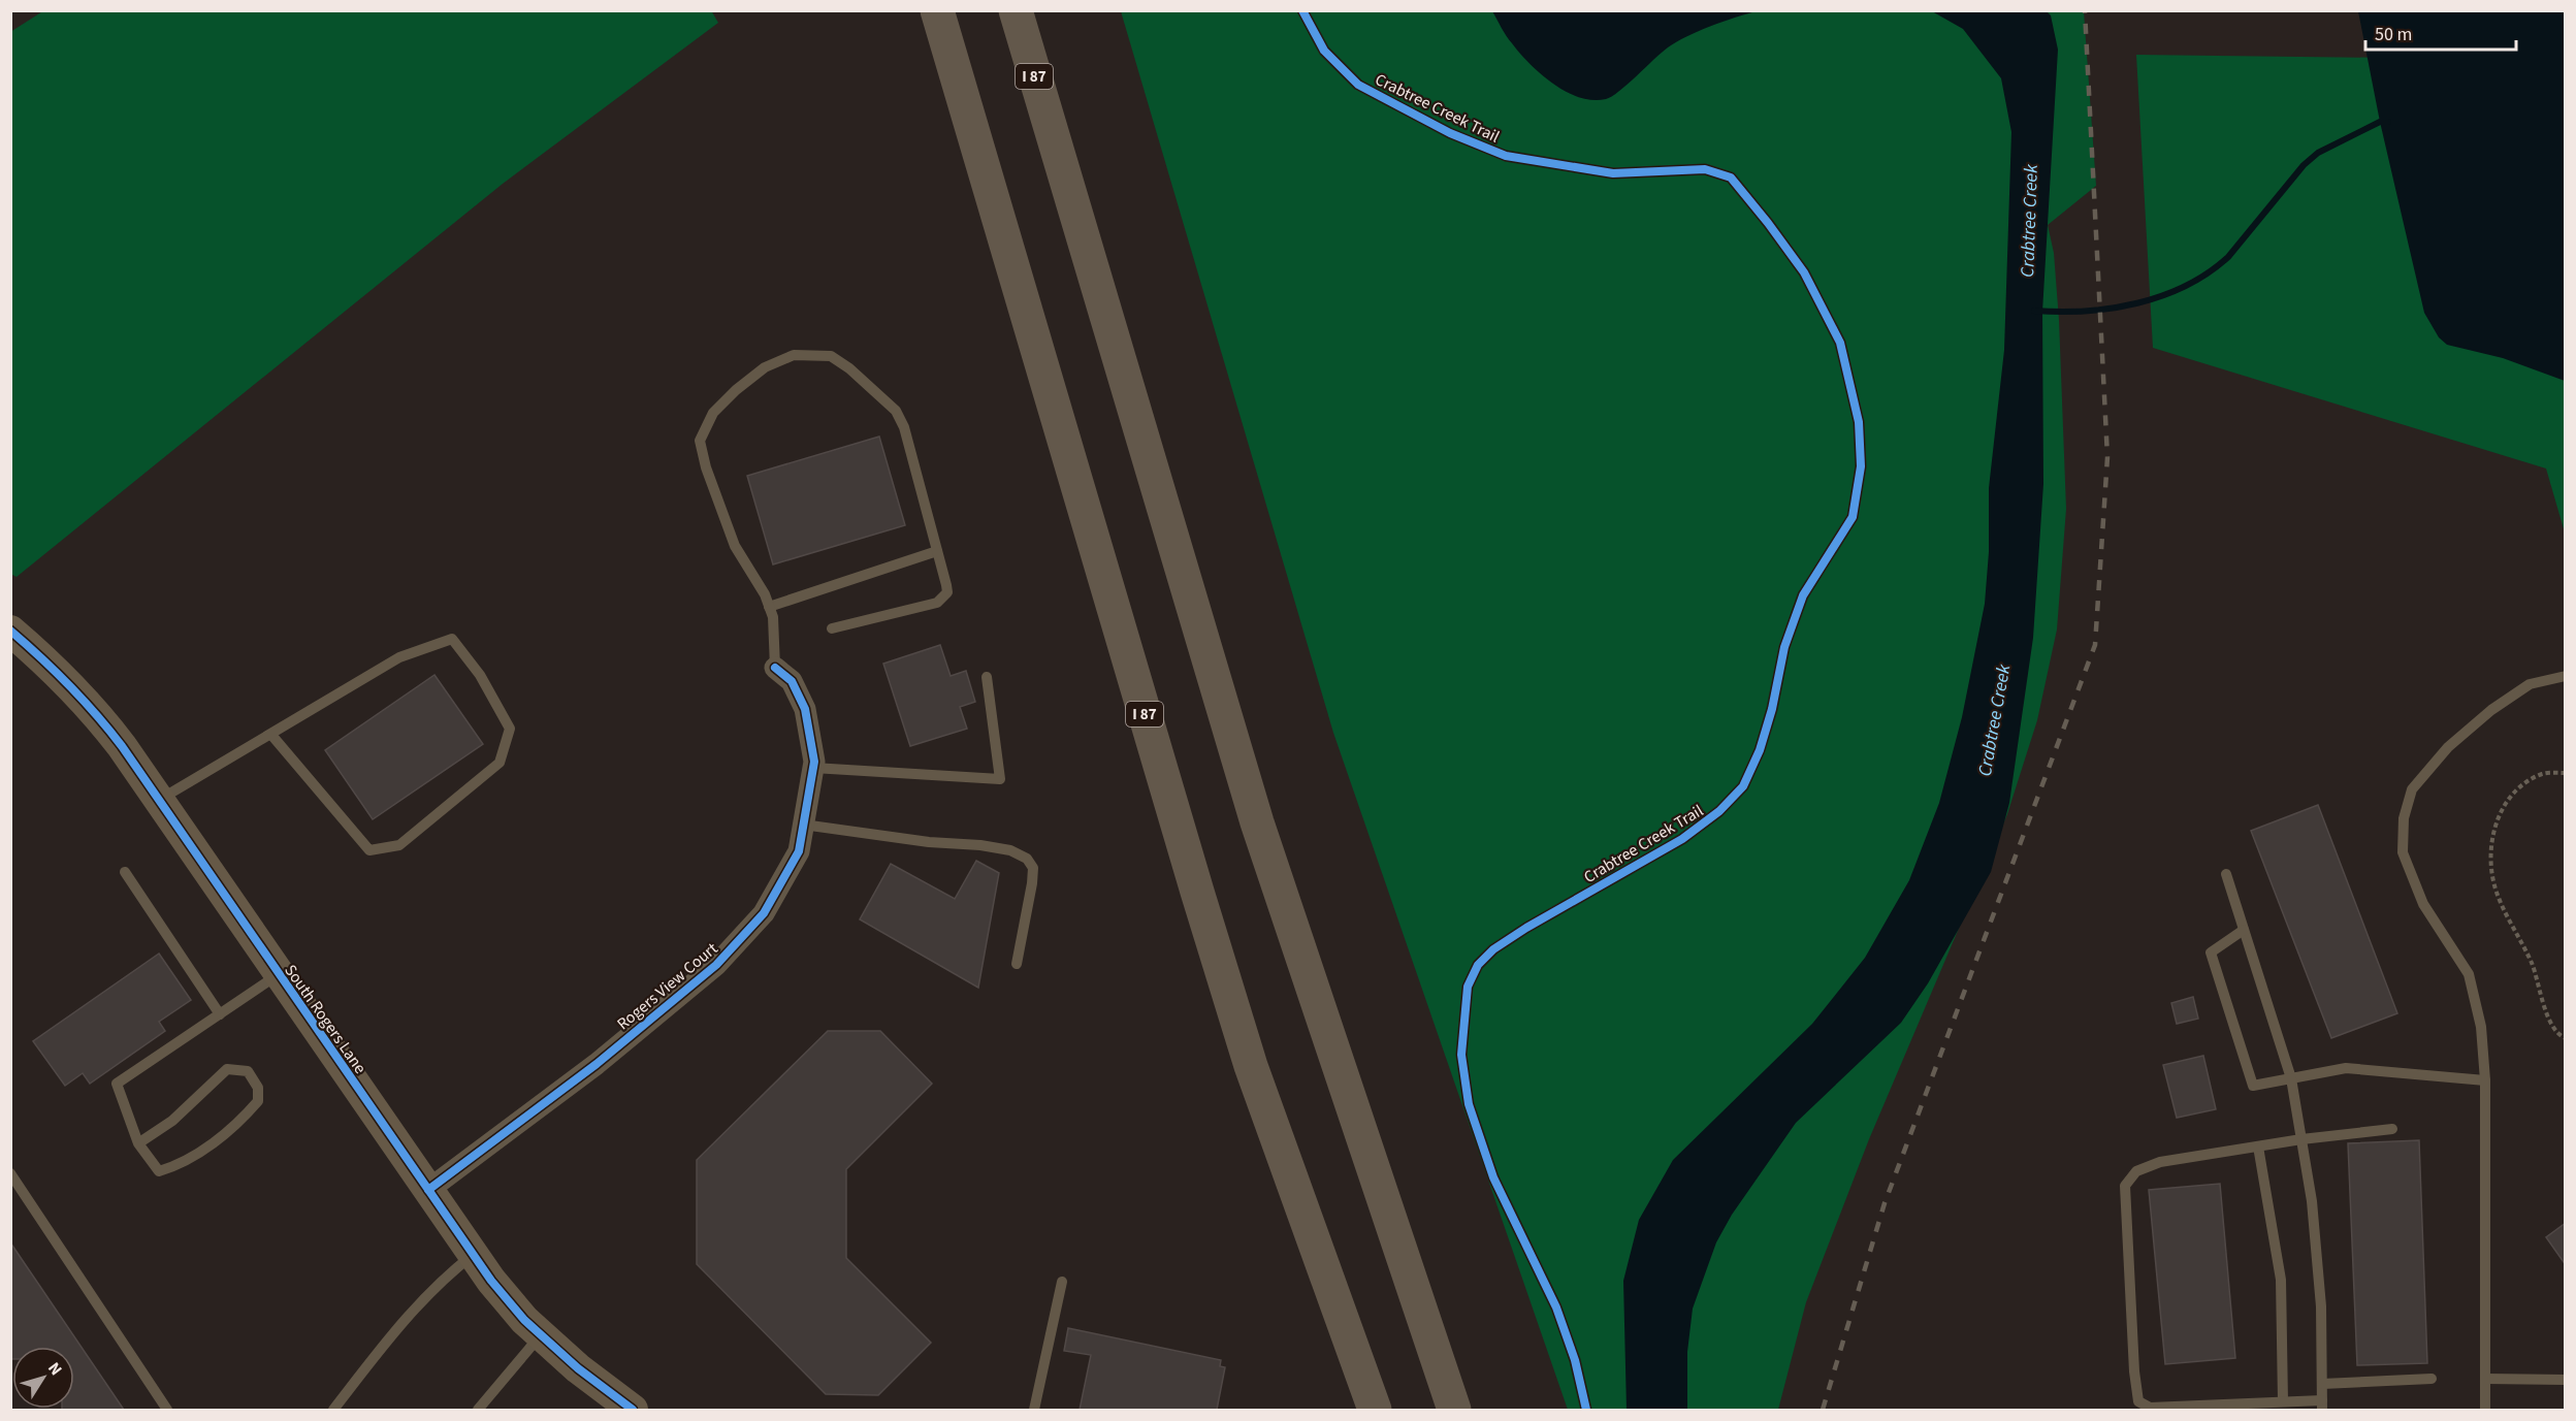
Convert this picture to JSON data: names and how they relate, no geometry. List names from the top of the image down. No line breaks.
{"streets":{"highway":["I 87"],"street":["Rogers View Court","South Rogers Lane"],"cycle path":["Crabtree Creek Trail"]},"crossings":[["Rogers View Court","South Rogers Lane"]],"water":["Crabtree Creek"],"scale_bar":"50 m","north":"top right"}
